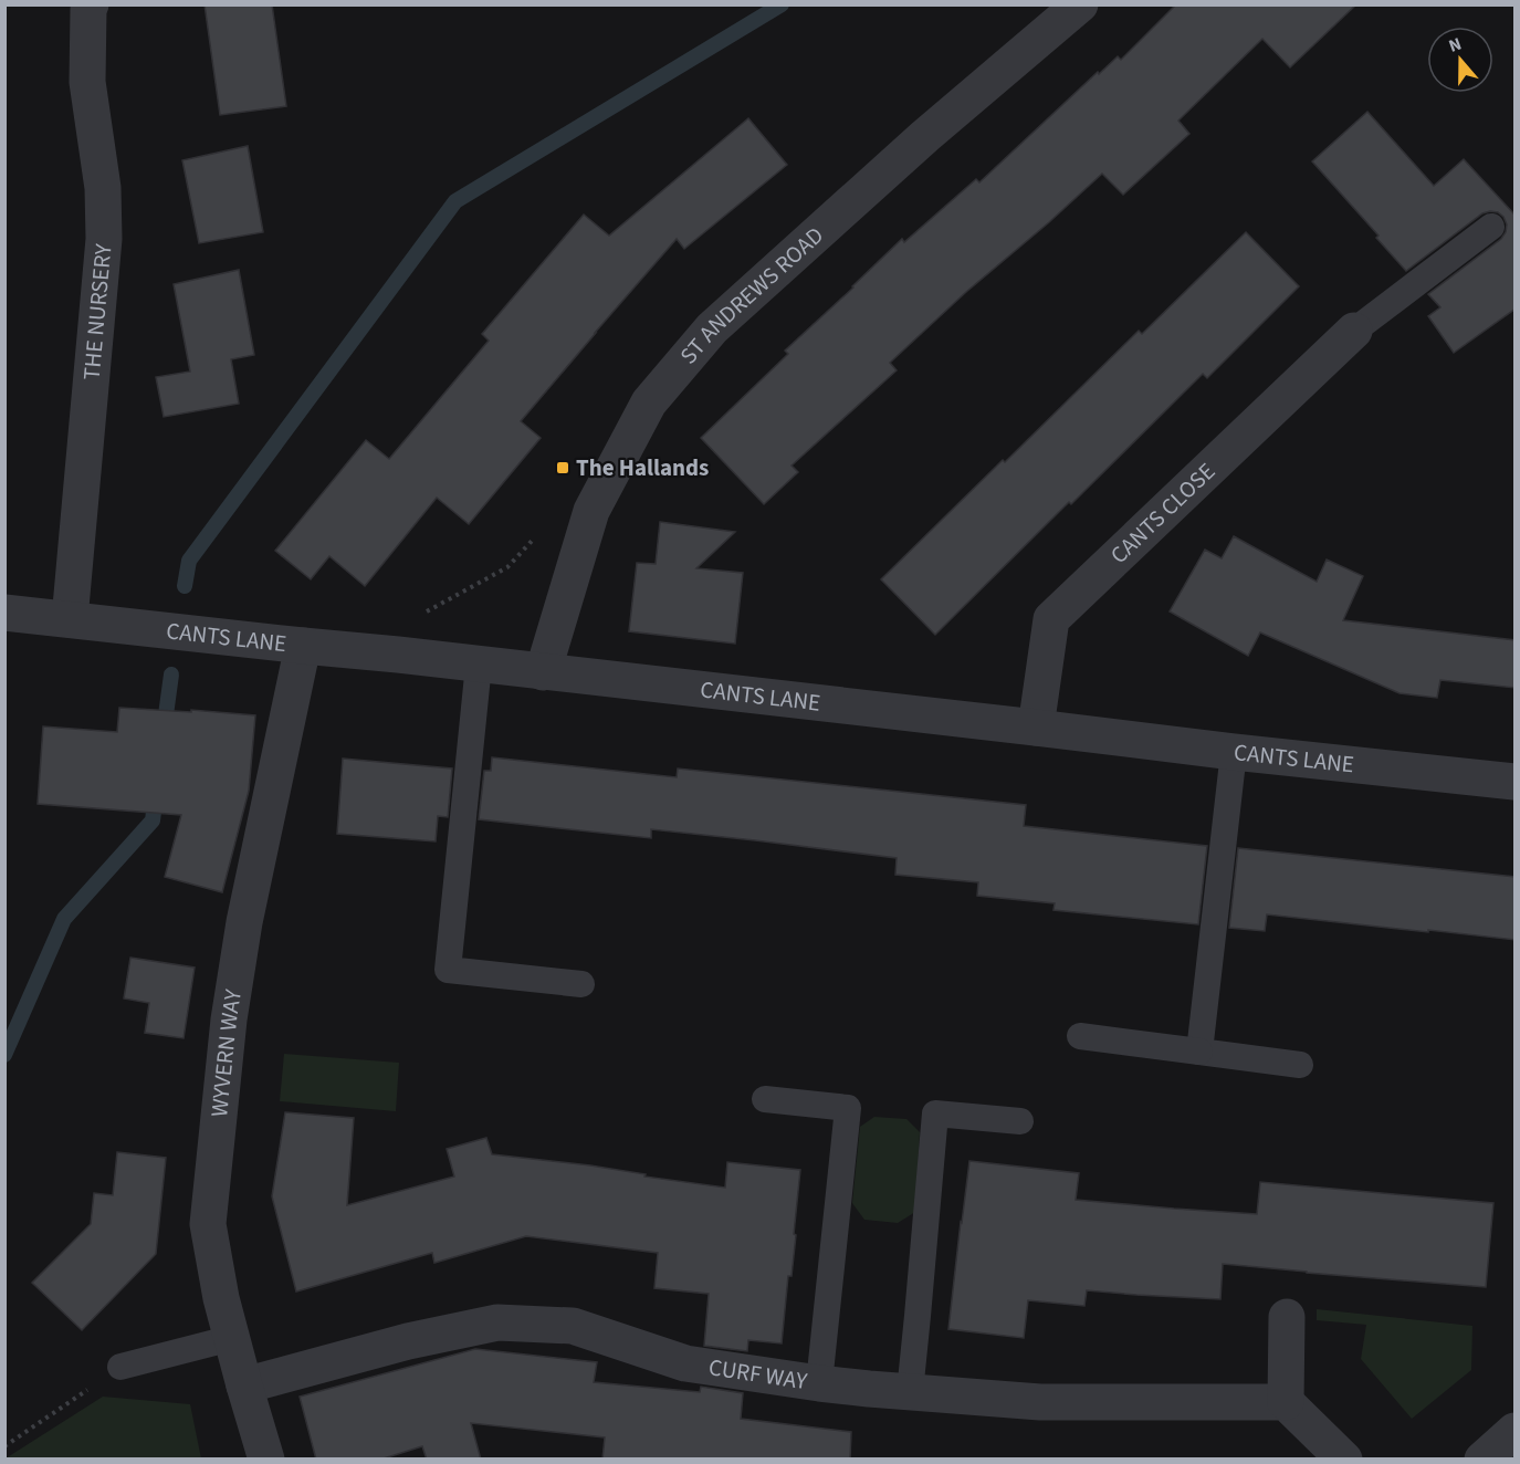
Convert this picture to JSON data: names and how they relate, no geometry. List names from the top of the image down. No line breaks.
{"streets":{"street":["ST ANDREWS ROAD","THE NURSERY","CANTS CLOSE","CANTS LANE","WYVERN WAY","CURF WAY"]},"crossings":[["ST ANDREWS ROAD","CANTS LANE"],["THE NURSERY","CANTS LANE"],["CANTS CLOSE","CANTS LANE"],["CANTS LANE","WYVERN WAY"],["WYVERN WAY","CURF WAY"]],"places":{"transit":["The Hallands"]},"north":"top"}
